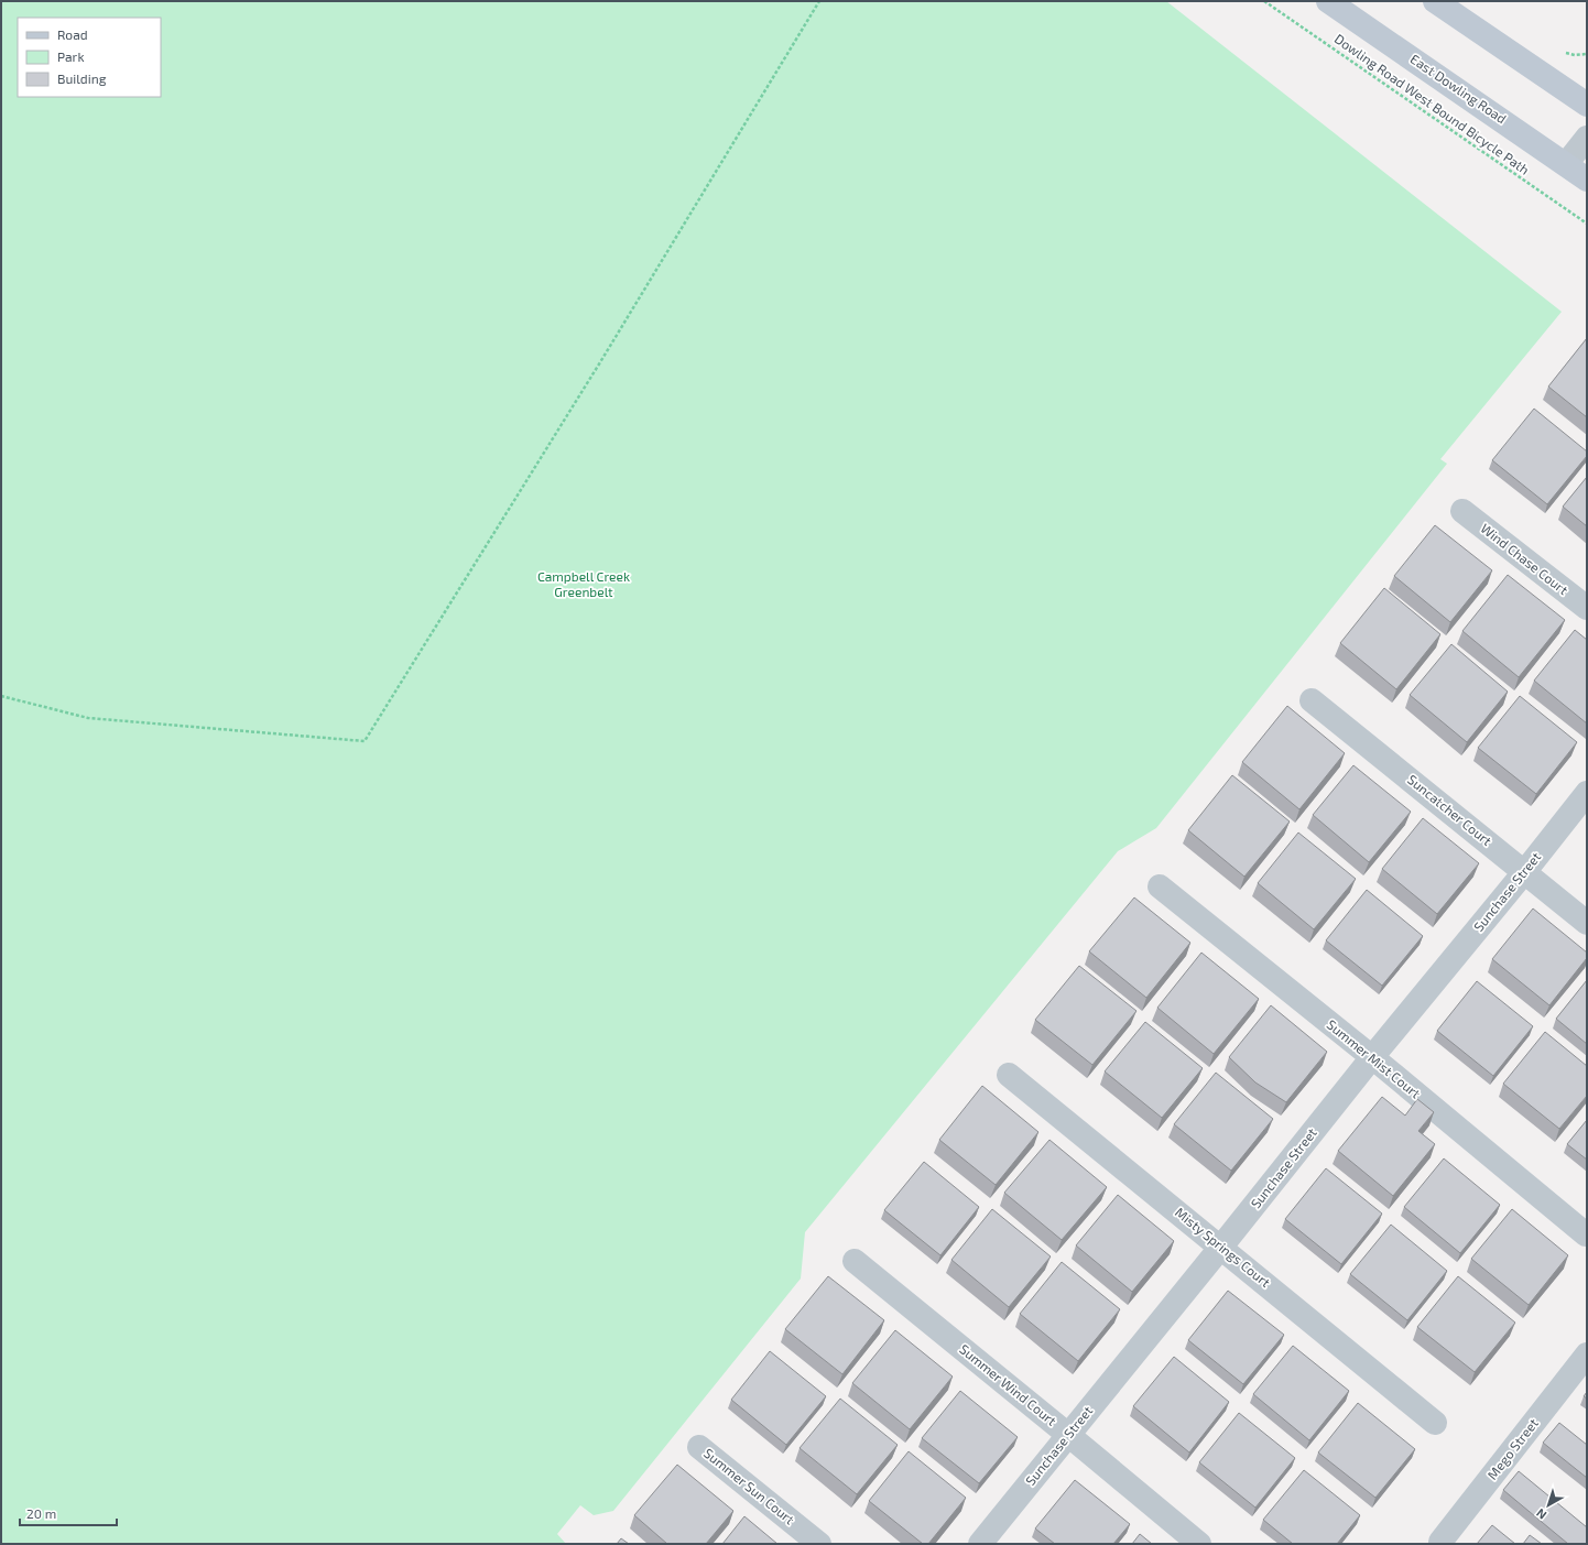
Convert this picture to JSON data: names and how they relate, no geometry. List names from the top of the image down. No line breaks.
{"streets":{"main road":["East Dowling Road"],"street":["Wind Chase Court","Suncatcher Court","Sunchase Street","Summer Mist Court","Misty Springs Court","Summer Wind Court","Mego Street","Summer Sun Court"],"path":["Dowling Road West Bound Bicycle Path"]},"crossings":[["Suncatcher Court","Sunchase Street"],["Sunchase Street","Summer Mist Court"],["Sunchase Street","Misty Springs Court"],["Sunchase Street","Summer Wind Court"]],"parks":["Campbell Creek Greenbelt"],"legend":["Road","Park","Building"],"scale_bar":"20 m","north":"bottom left"}
